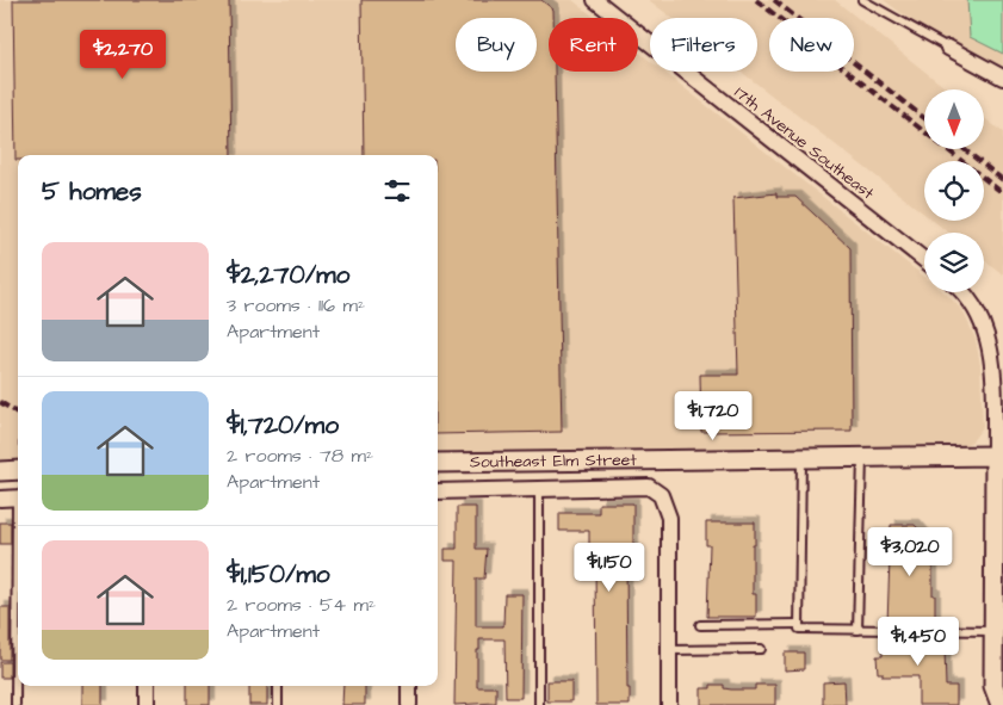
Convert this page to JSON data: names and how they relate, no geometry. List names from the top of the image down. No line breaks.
{"streets":{"street":["17th Avenue Southeast","Southeast Elm Street"]},"north":"bottom","page":{"chip":["Buy","Rent","Filters","New"],"price":["$2,270","$1,720","$3,020","$1,150","$1,450"],"heading":"5 homes","list":[{"name":"$2,270/mo","note":"3 rooms · 116 m² · Apartment"},{"name":"$1,720/mo","note":"2 rooms · 78 m² · Apartment"},{"name":"$1,150/mo","note":"2 rooms · 54 m² · Apartment"}]}}
